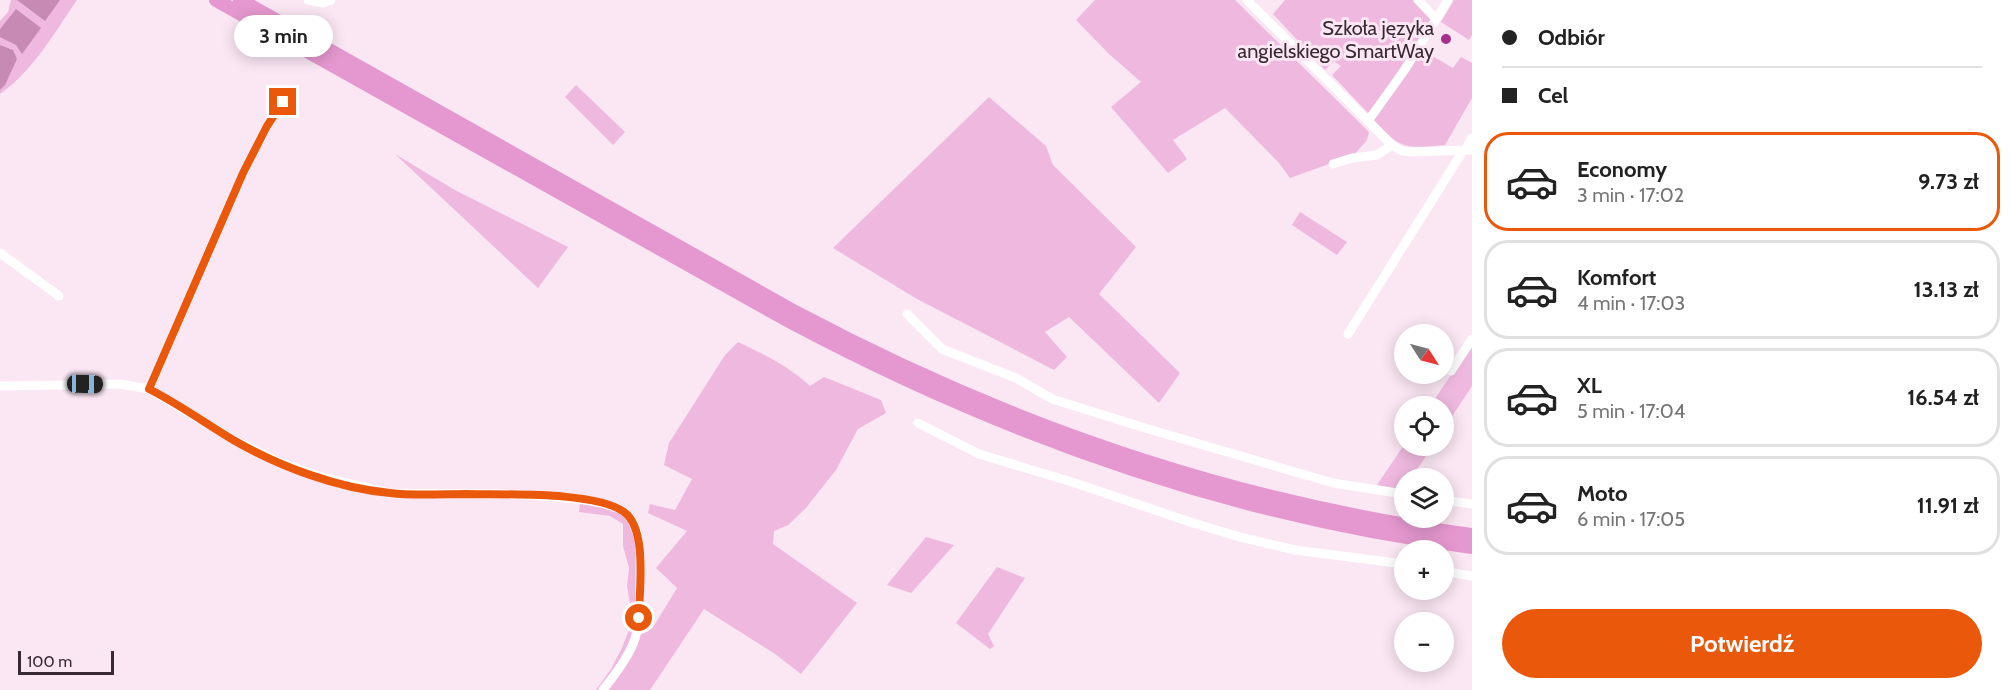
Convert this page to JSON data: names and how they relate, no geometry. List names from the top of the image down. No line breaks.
{"places":["Szkoła języka angielskiego SmartWay"],"scale_bar":"100 m","north":"bottom right","page":{"banner":["Odbiór","Cel"],"bubble":"3 min","list":[{"name":"Economy","note":"3 min · 17:02","value":"9.73 zł"},{"name":"Komfort","note":"4 min · 17:03","value":"13.13 zł"},{"name":"XL","note":"5 min · 17:04","value":"16.54 zł"},{"name":"Moto","note":"6 min · 17:05","value":"11.91 zł"}],"map_buttons":["+","−"],"buttons":"Potwierdź","scale":"100 m"}}
